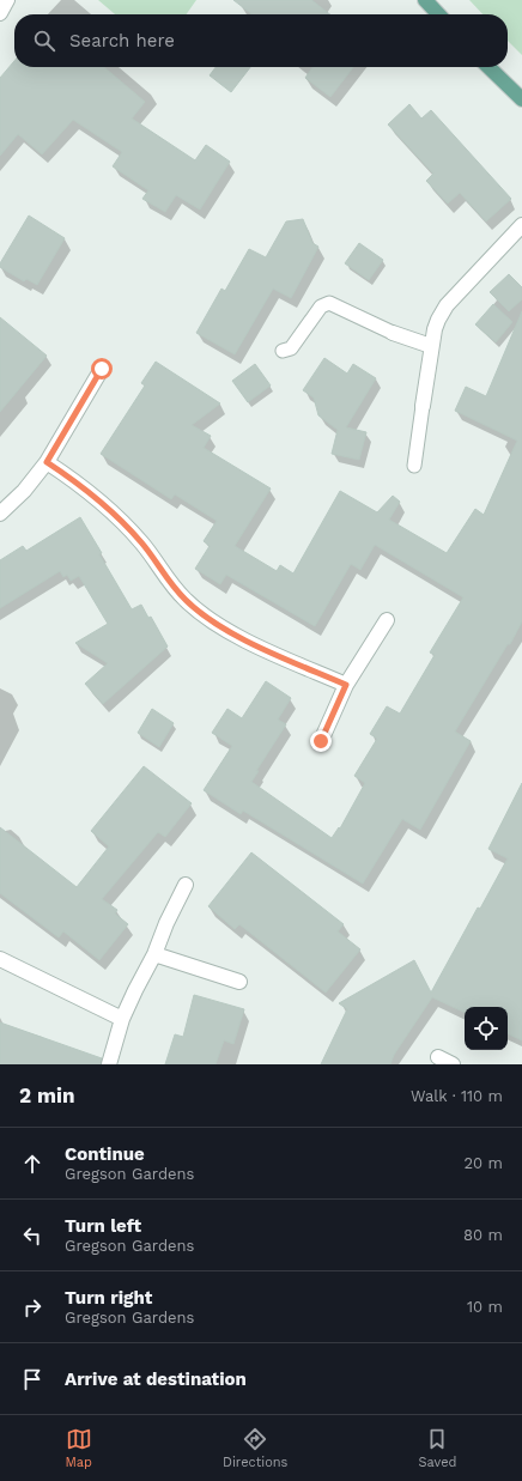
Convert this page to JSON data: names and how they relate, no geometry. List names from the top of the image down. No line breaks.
{"page":{"search":"Search here","heading":["2 min","Walk · 110 m"],"list":[["Continue","Gregson Gardens","20 m"],["Turn left","Gregson Gardens","80 m"],["Turn right","Gregson Gardens","10 m"],"Arrive at destination"],"nav":["Map","Directions","Saved"]}}
